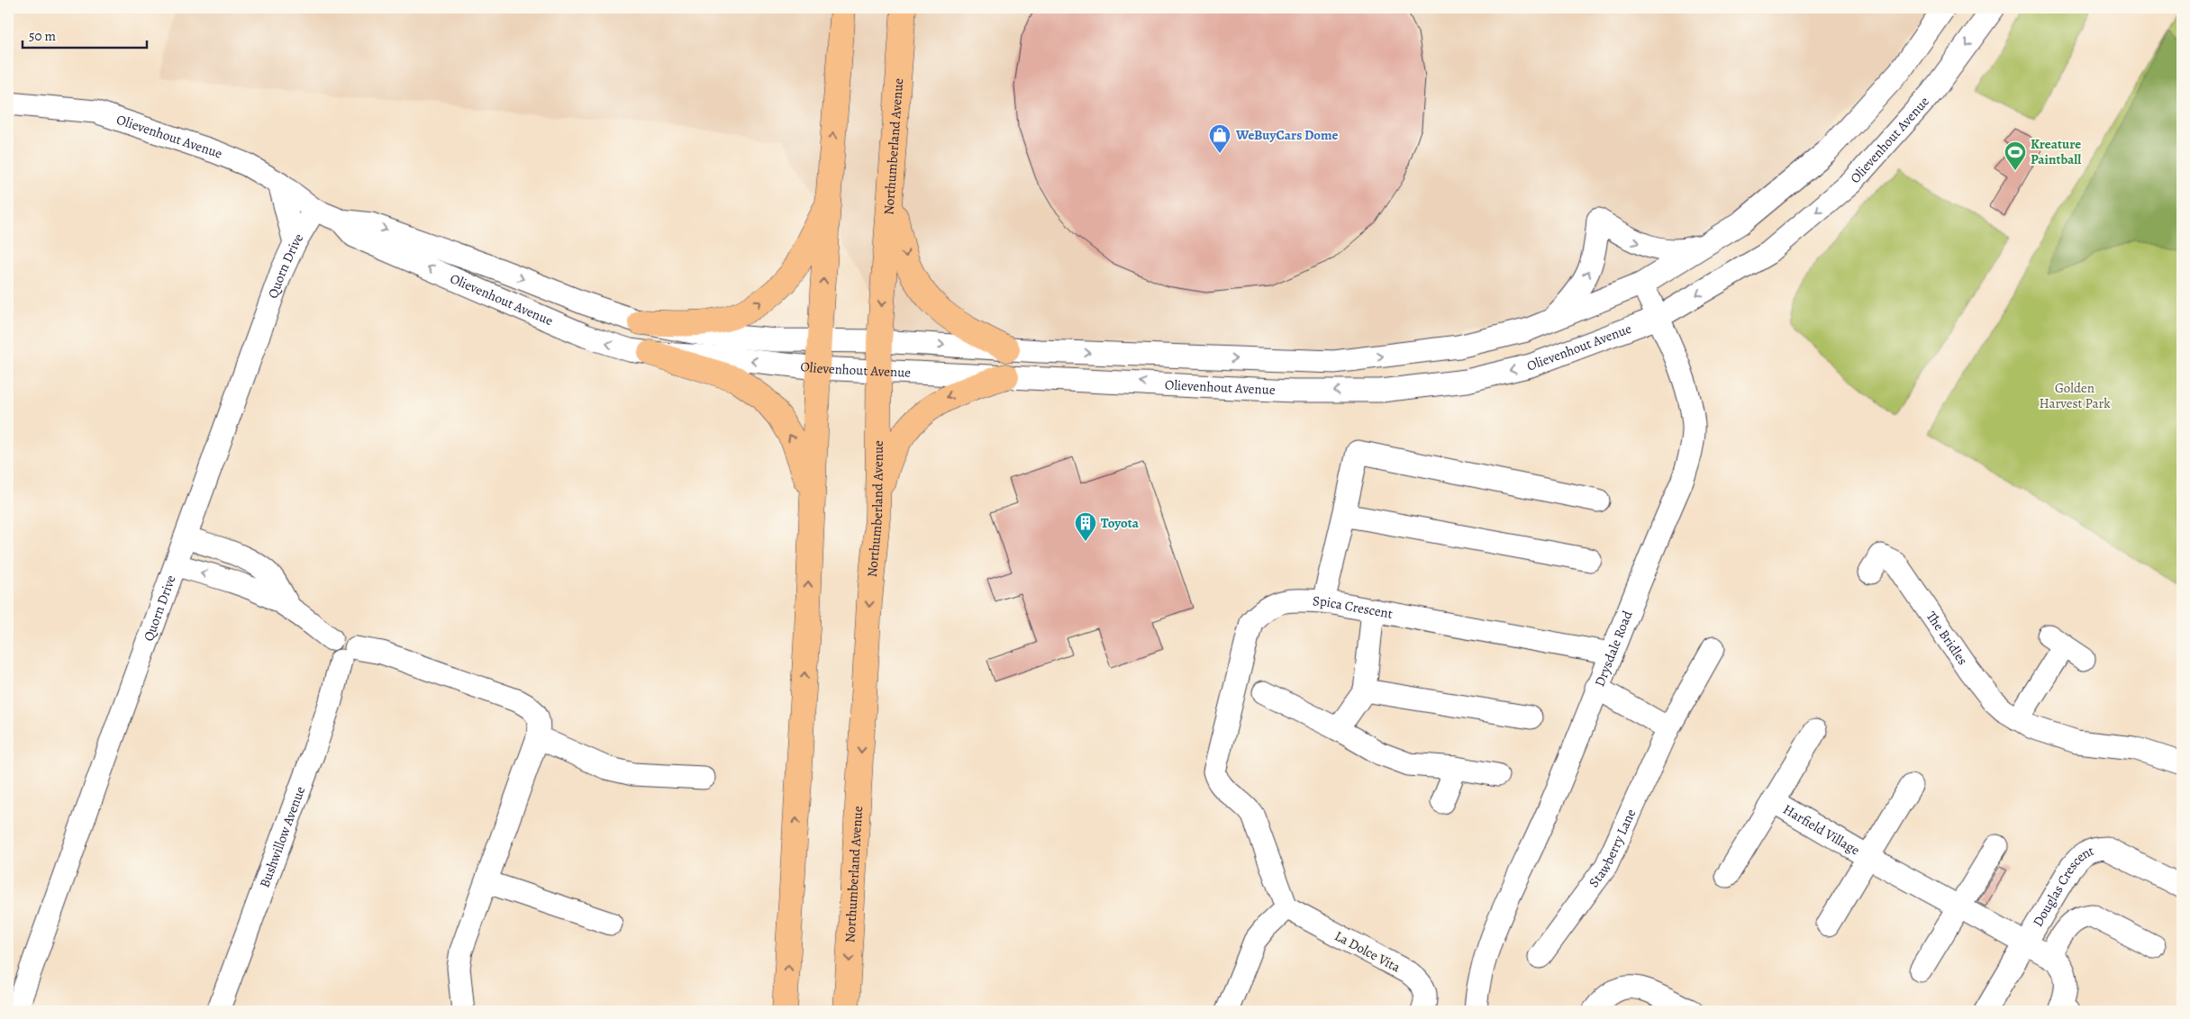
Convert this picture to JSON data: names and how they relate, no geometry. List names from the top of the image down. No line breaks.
{"streets":{"main road":["Northumberland Avenue"],"street":["Olievenhout Avenue","Quorn Drive","Spica Crescent","The Bridles","Drysdale Road","Harfield Village","Bushwillow Avenue","Stawberry Lane","Douglas Crescent","La Dolce Vita"]},"crossings":[["Olievenhout Avenue","Northumberland Avenue"],["Olievenhout Avenue","Quorn Drive"],["Olievenhout Avenue","Drysdale Road"],["Spica Crescent","Drysdale Road"],["Spica Crescent","La Dolce Vita"],["Harfield Village","Douglas Crescent"]],"parks":["Golden Harvest Park"],"places":{"shop":["WeBuyCars Dome"],"sports":["Kreature Paintball"],"building":["Toyota"]},"scale_bar":"50 m"}
